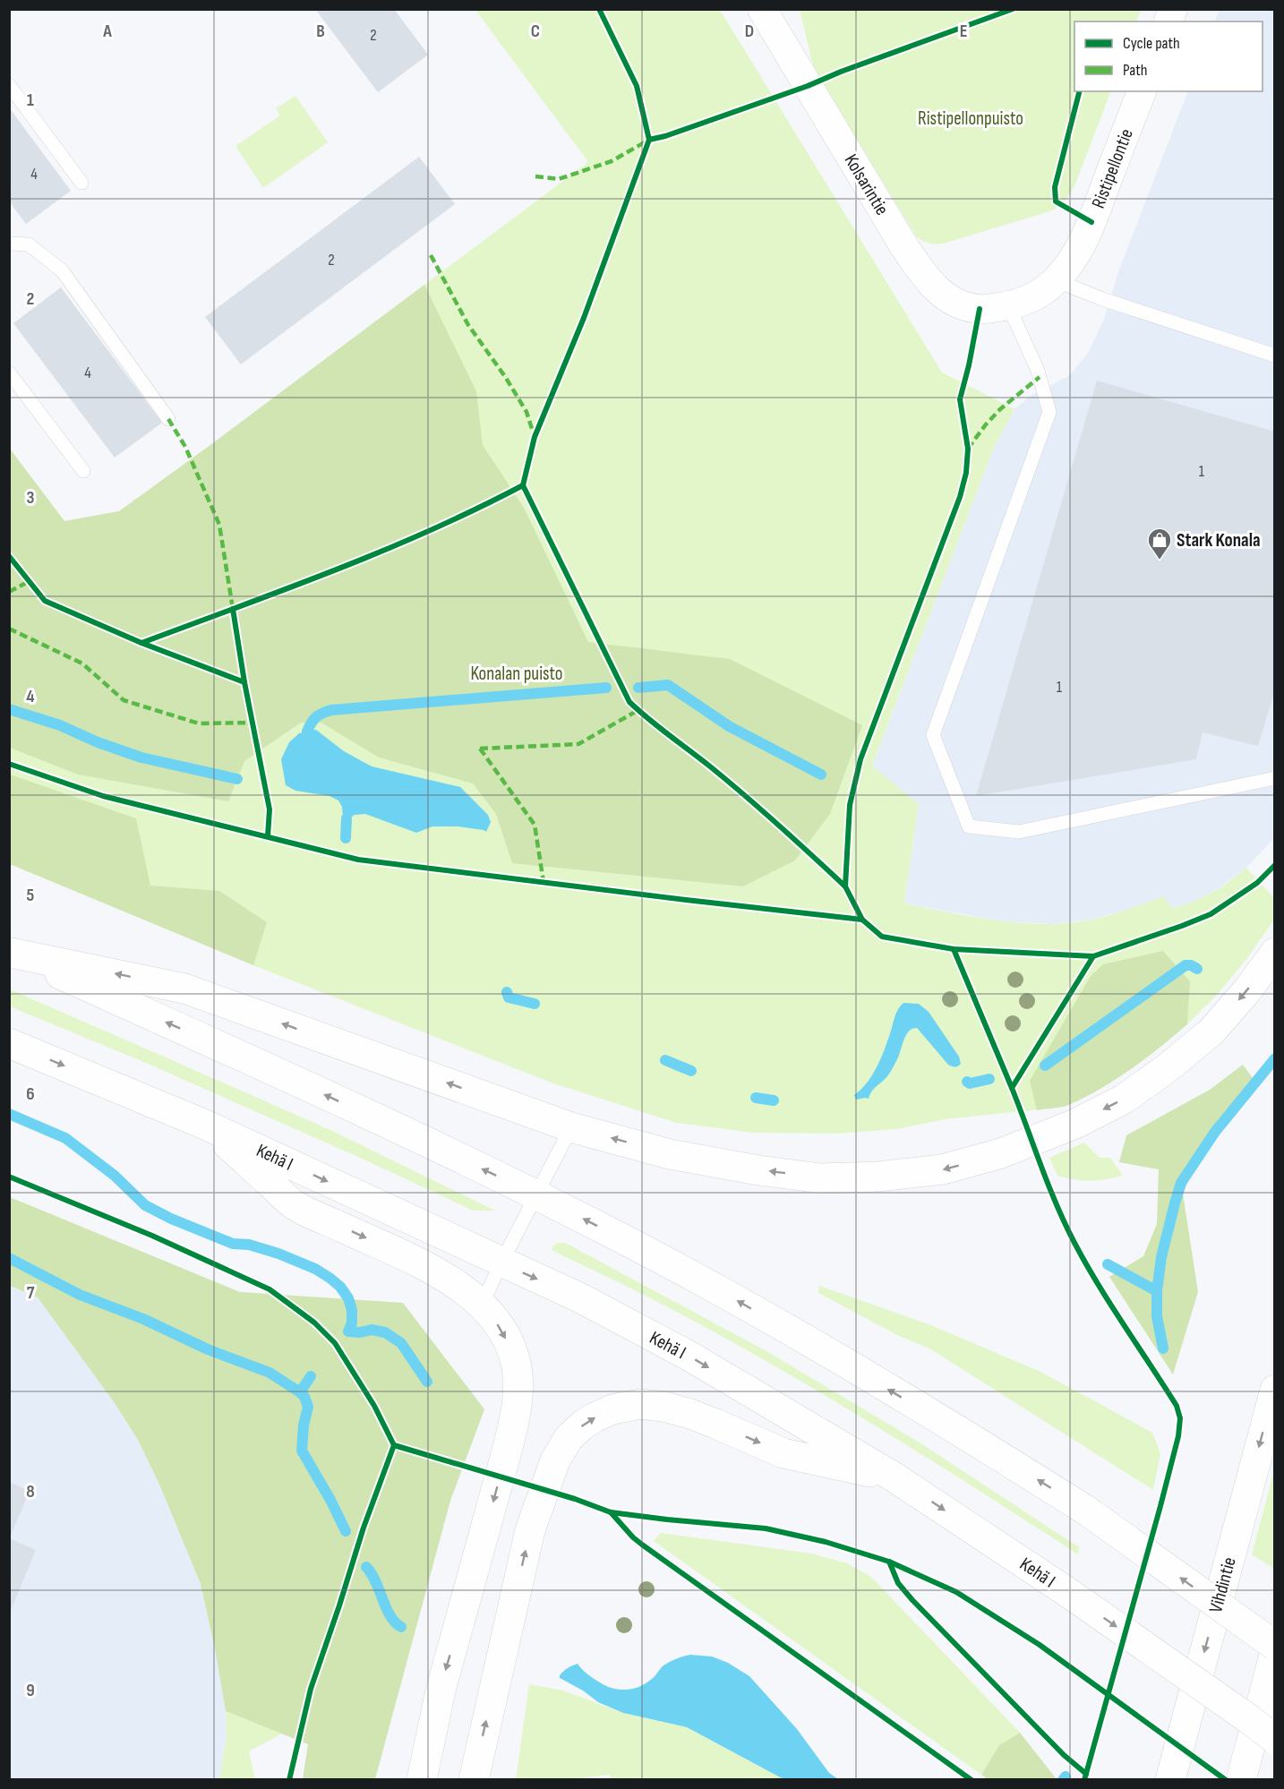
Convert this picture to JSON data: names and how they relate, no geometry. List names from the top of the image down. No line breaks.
{"streets":{"main road":["Kehä I","Vihdintie"],"street":["Ristipellontie","Kolsarintie"]},"crossings":[["Ristipellontie","Kolsarintie"]],"parks":["Ristipellonpuisto","Konalan puisto"],"places":{"shop":["Stark Konala"]},"house_numbers":["2","4","2","4","1","1"],"legend":["Cycle path","Path"],"grid":{"columns":["A","B","C","D","E"],"rows":["1","2","3","4","5","6","7","8","9"]}}
